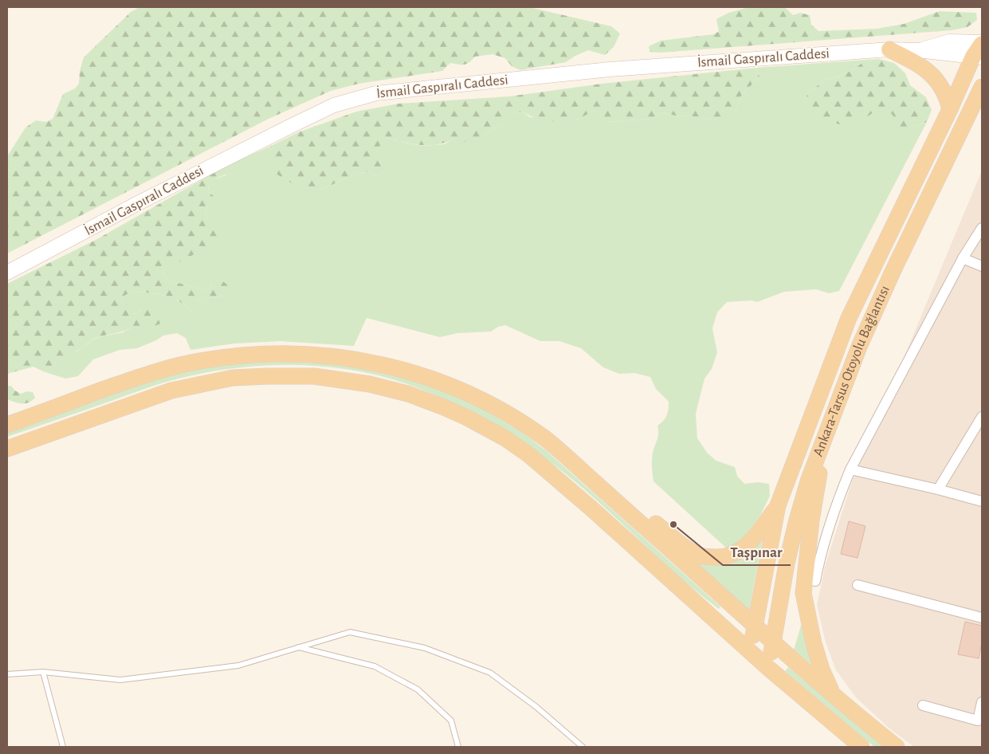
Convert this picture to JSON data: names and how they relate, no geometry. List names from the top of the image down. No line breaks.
{"streets":{"main road":["İsmail Gaspıralı Caddesi","Ankara-Tarsus Otoyolu Bağlantısı"]},"crossings":[["İsmail Gaspıralı Caddesi","Ankara-Tarsus Otoyolu Bağlantısı"]],"places":["Taşpınar"]}
